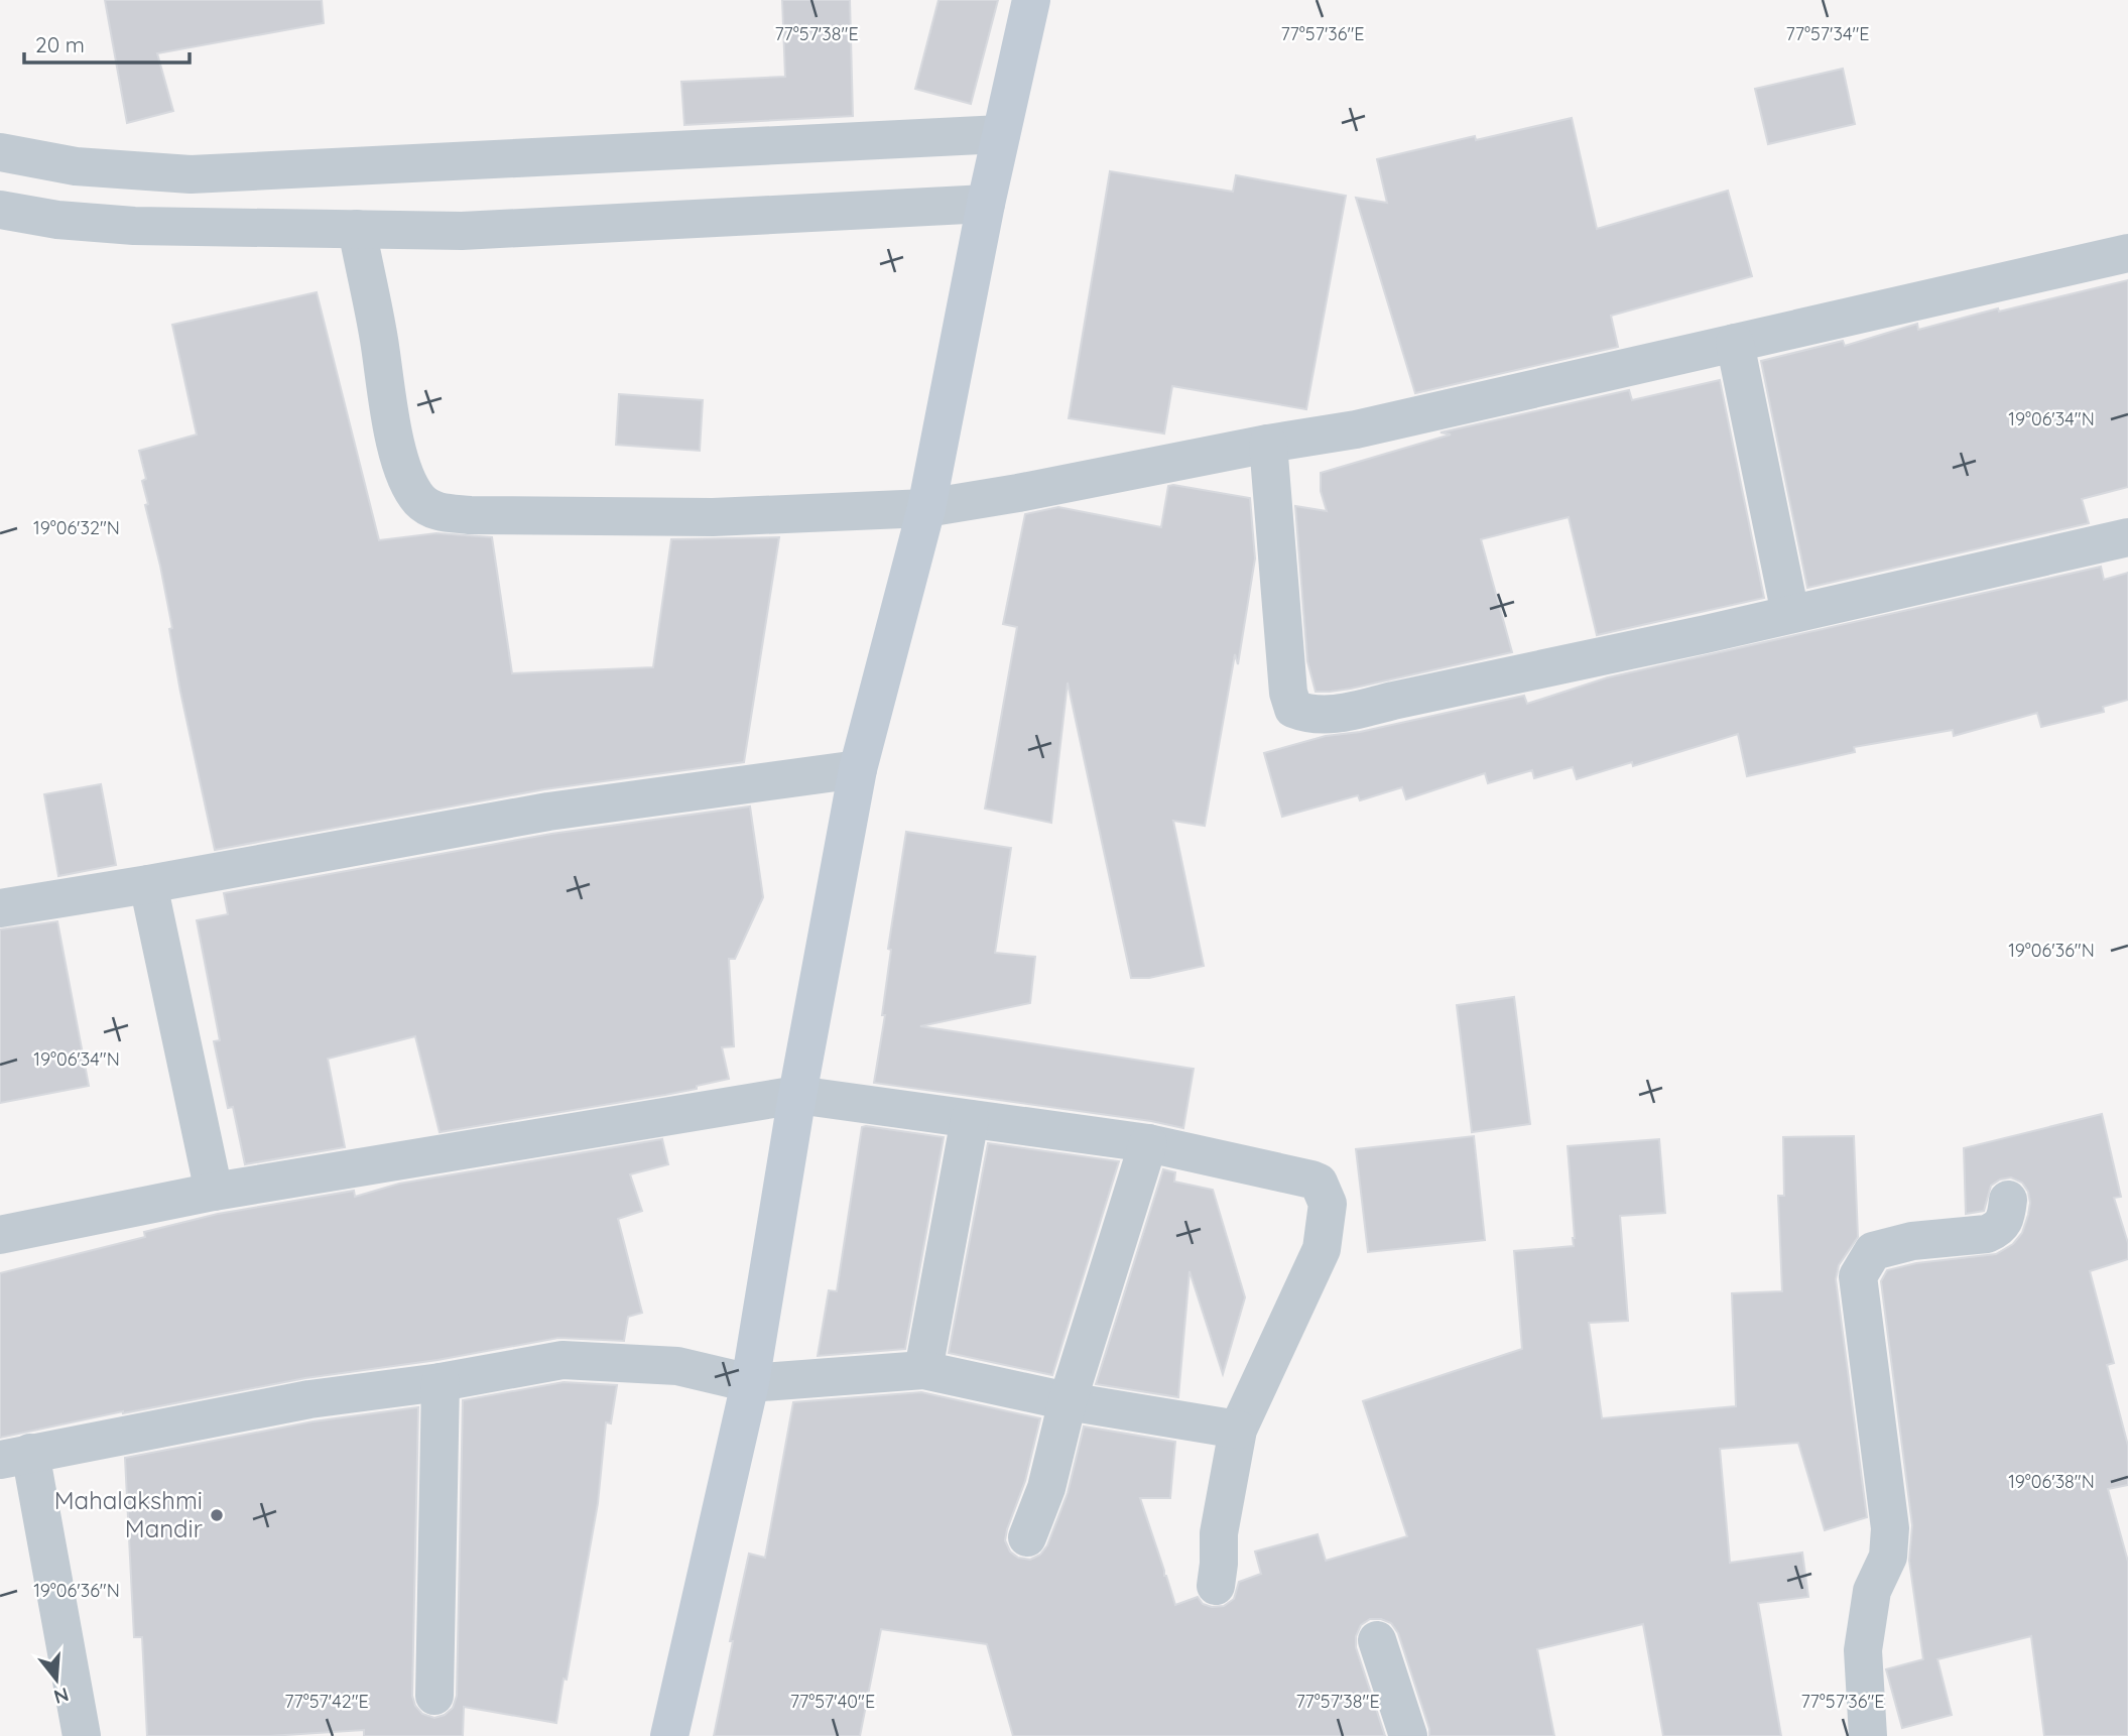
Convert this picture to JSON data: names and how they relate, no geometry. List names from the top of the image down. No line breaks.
{"places":["Mahalakshmi Mandir"],"scale_bar":"20 m","north":"bottom","coordinates":["77°57'38\"E","77°57'36\"E","77°57'34\"E","19°06'34\"N","19°06'32\"N","19°06'36\"N","19°06'38\"N","77°57'42\"E","77°57'40\"E"]}
